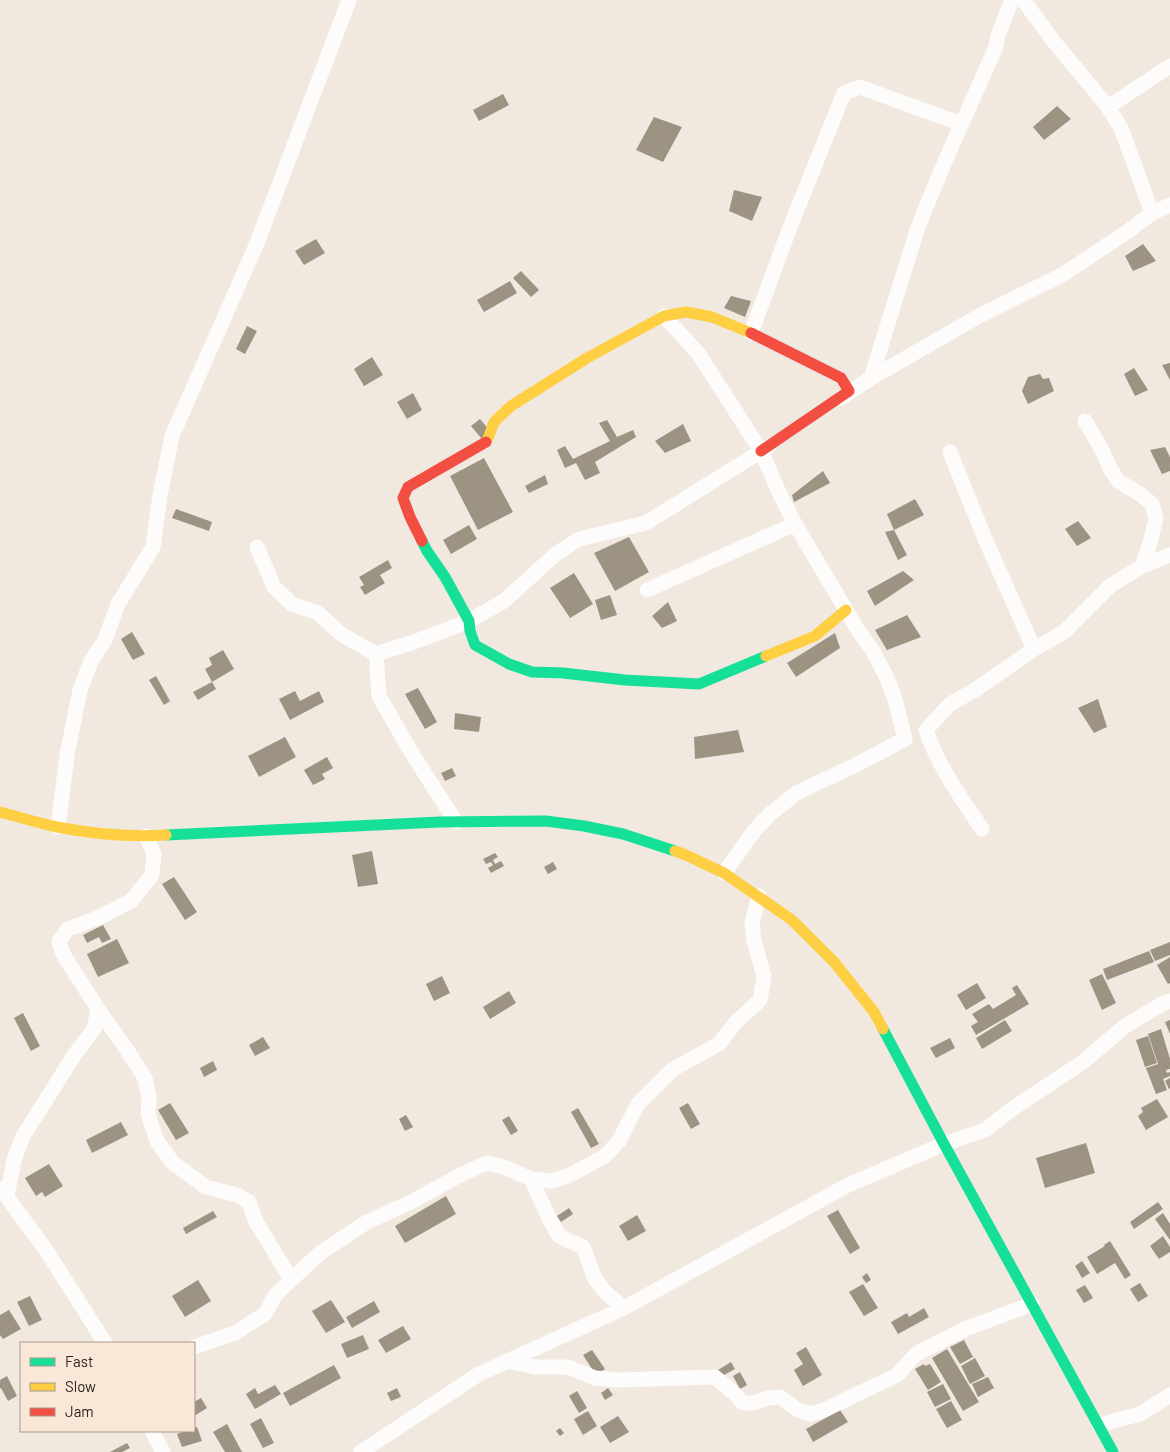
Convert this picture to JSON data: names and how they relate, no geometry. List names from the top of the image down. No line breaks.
{"legend":["Fast","Slow","Jam"]}
